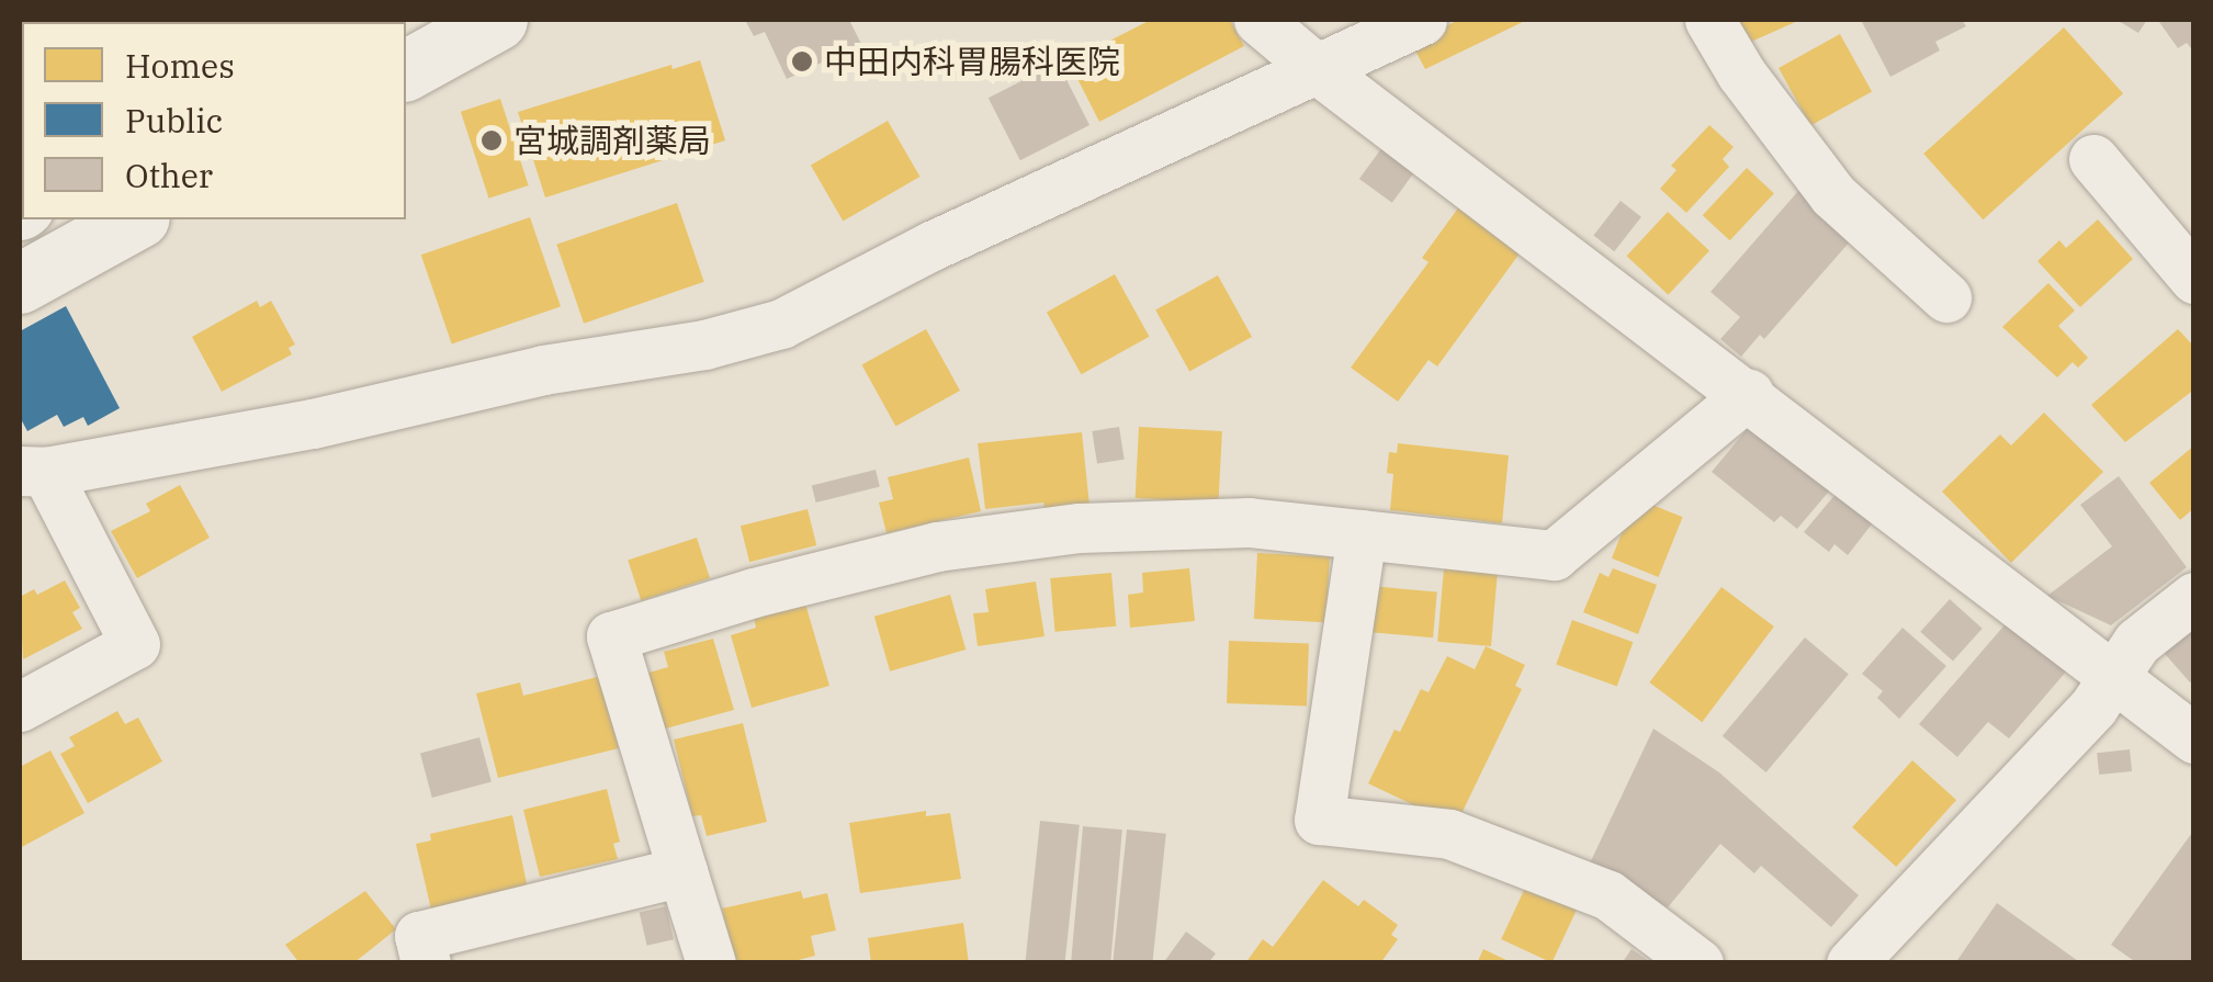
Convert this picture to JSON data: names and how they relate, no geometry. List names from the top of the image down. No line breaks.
{"places":["中田内科胃腸科医院","宮城調剤薬局"],"legend":["Homes","Public","Other"]}
